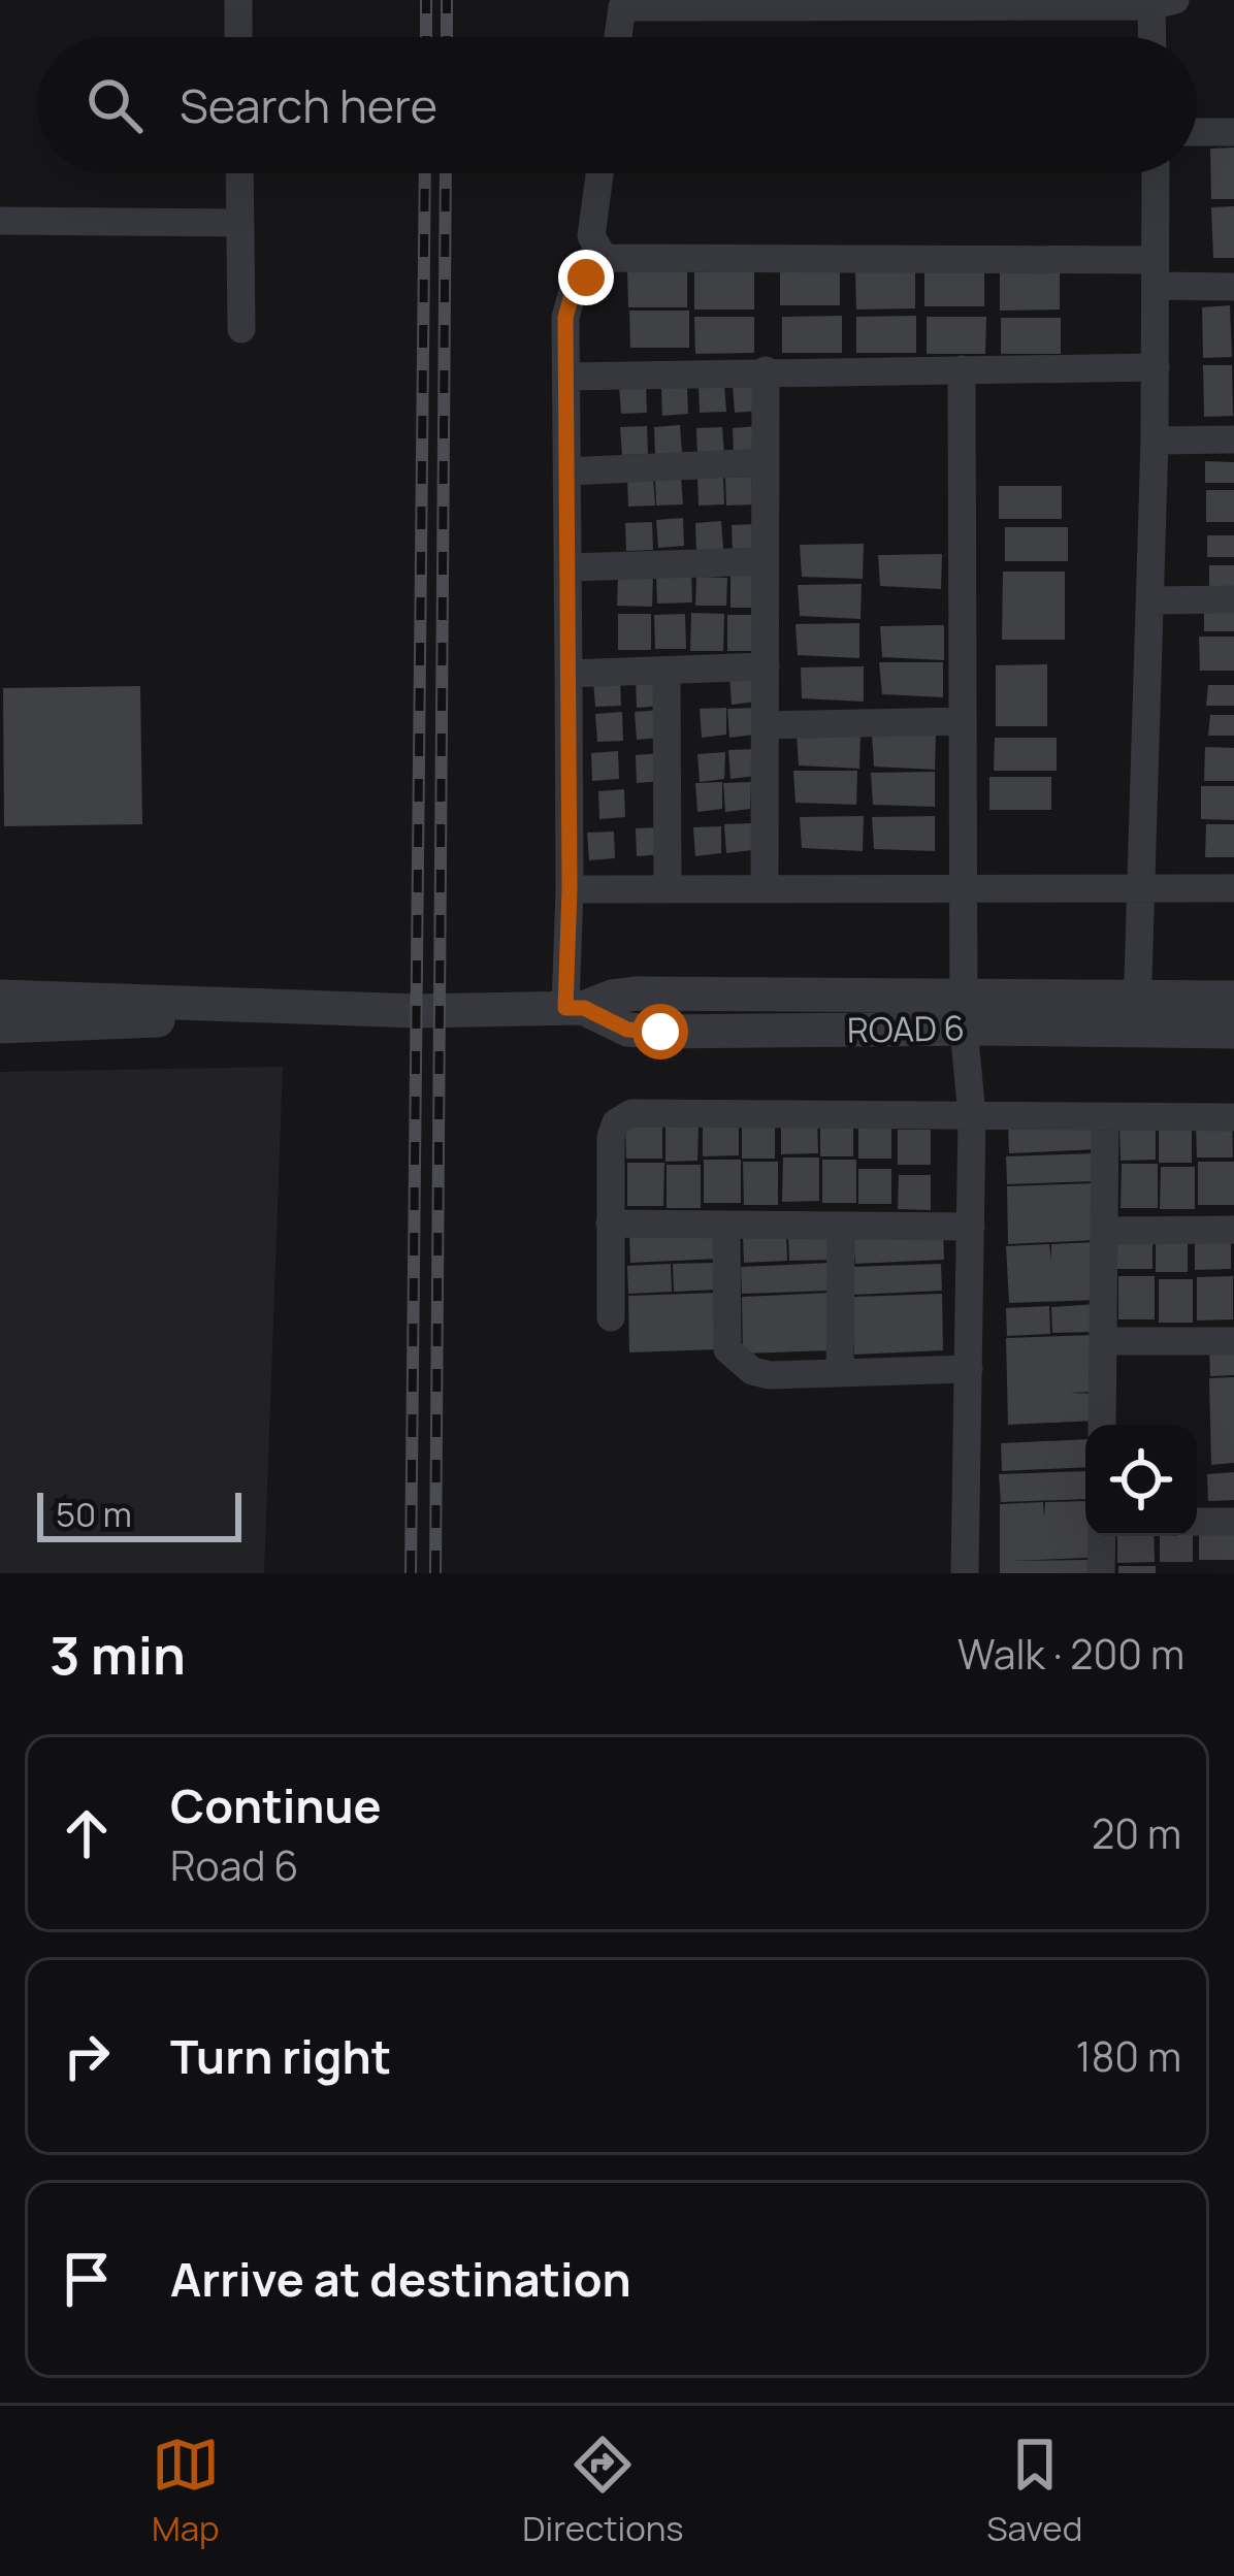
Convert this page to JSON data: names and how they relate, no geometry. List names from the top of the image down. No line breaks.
{"streets":{"street":["ROAD 6"]},"scale_bar":"50 m","page":{"search":"Search here","scale":"50 m","heading":["3 min","Walk · 200 m"],"list":[["Continue","Road 6","20 m"],["Turn right","180 m"],"Arrive at destination"],"nav":["Map","Directions","Saved"]}}
